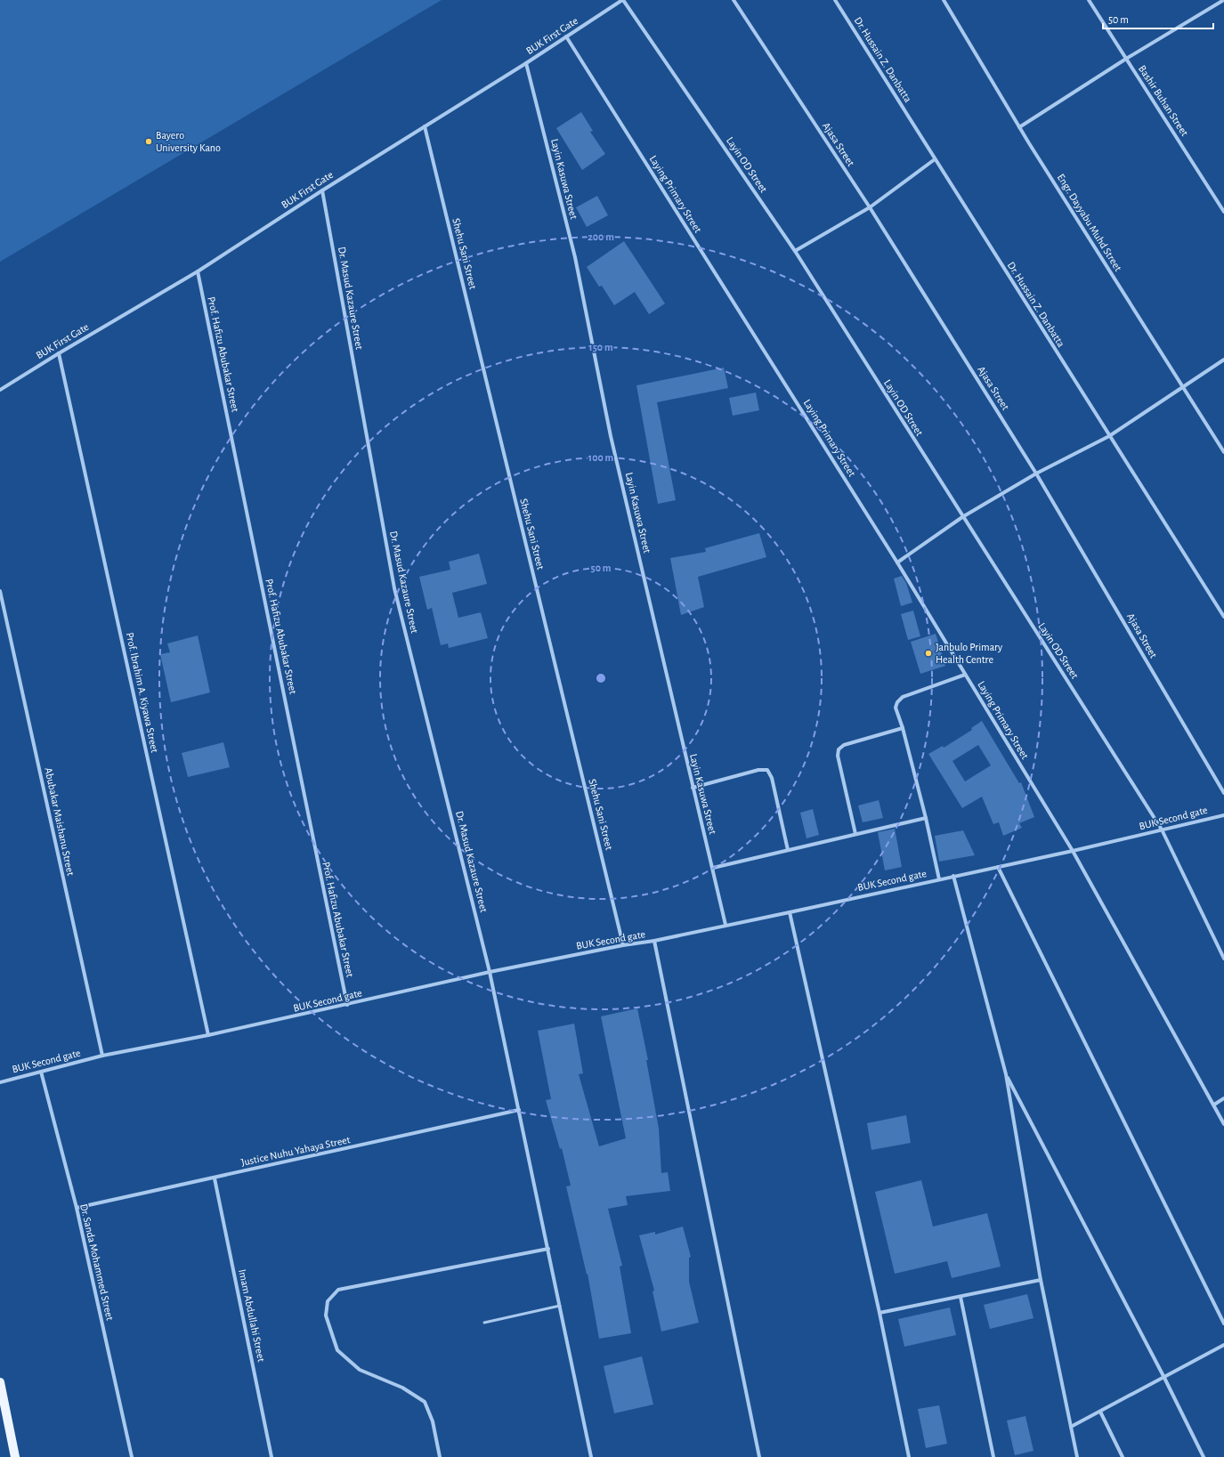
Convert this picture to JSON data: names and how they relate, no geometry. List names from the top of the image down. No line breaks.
{"streets":{"street":["BUK First Gate","Dr. Hussain Z. Danbatta","Bashir Buhan Street","Ajasa Street","Layin OD Street","Layin Kasuwa Street","Laying Primary Street","Engr. Dayyabu Muhd Street","Shehu Sani Street","Dr. Masud Kazaure Street","Prof. Hafizu Abubakar Street","Prof. Ibrahim A. Kiyawa Street","BUK Second gate","Abubakar Maishanu Street","Justice Nuhu Yahaya Street","Dr. Sanda Mohammed Street","Imam Abdullahi Street"]},"crossings":[["BUK First Gate","Layin OD Street"],["BUK First Gate","Layin Kasuwa Street"],["BUK First Gate","Laying Primary Street"],["BUK First Gate","Shehu Sani Street"],["BUK First Gate","Dr. Masud Kazaure Street"],["BUK First Gate","Prof. Hafizu Abubakar Street"],["BUK First Gate","Prof. Ibrahim A. Kiyawa Street"],["Layin OD Street","BUK Second gate"],["Layin Kasuwa Street","BUK Second gate"],["Laying Primary Street","BUK Second gate"],["Shehu Sani Street","BUK Second gate"],["Dr. Masud Kazaure Street","BUK Second gate"],["Dr. Masud Kazaure Street","Justice Nuhu Yahaya Street"],["Prof. Hafizu Abubakar Street","BUK Second gate"],["Prof. Ibrahim A. Kiyawa Street","BUK Second gate"],["BUK Second gate","Abubakar Maishanu Street"],["BUK Second gate","Dr. Sanda Mohammed Street"],["Justice Nuhu Yahaya Street","Dr. Sanda Mohammed Street"],["Justice Nuhu Yahaya Street","Imam Abdullahi Street"]],"places":["Bayero University Kano","Janbulo Primary Health Centre"],"scale_bar":"50 m","rings":["200 m","150 m","100 m","50 m"]}
